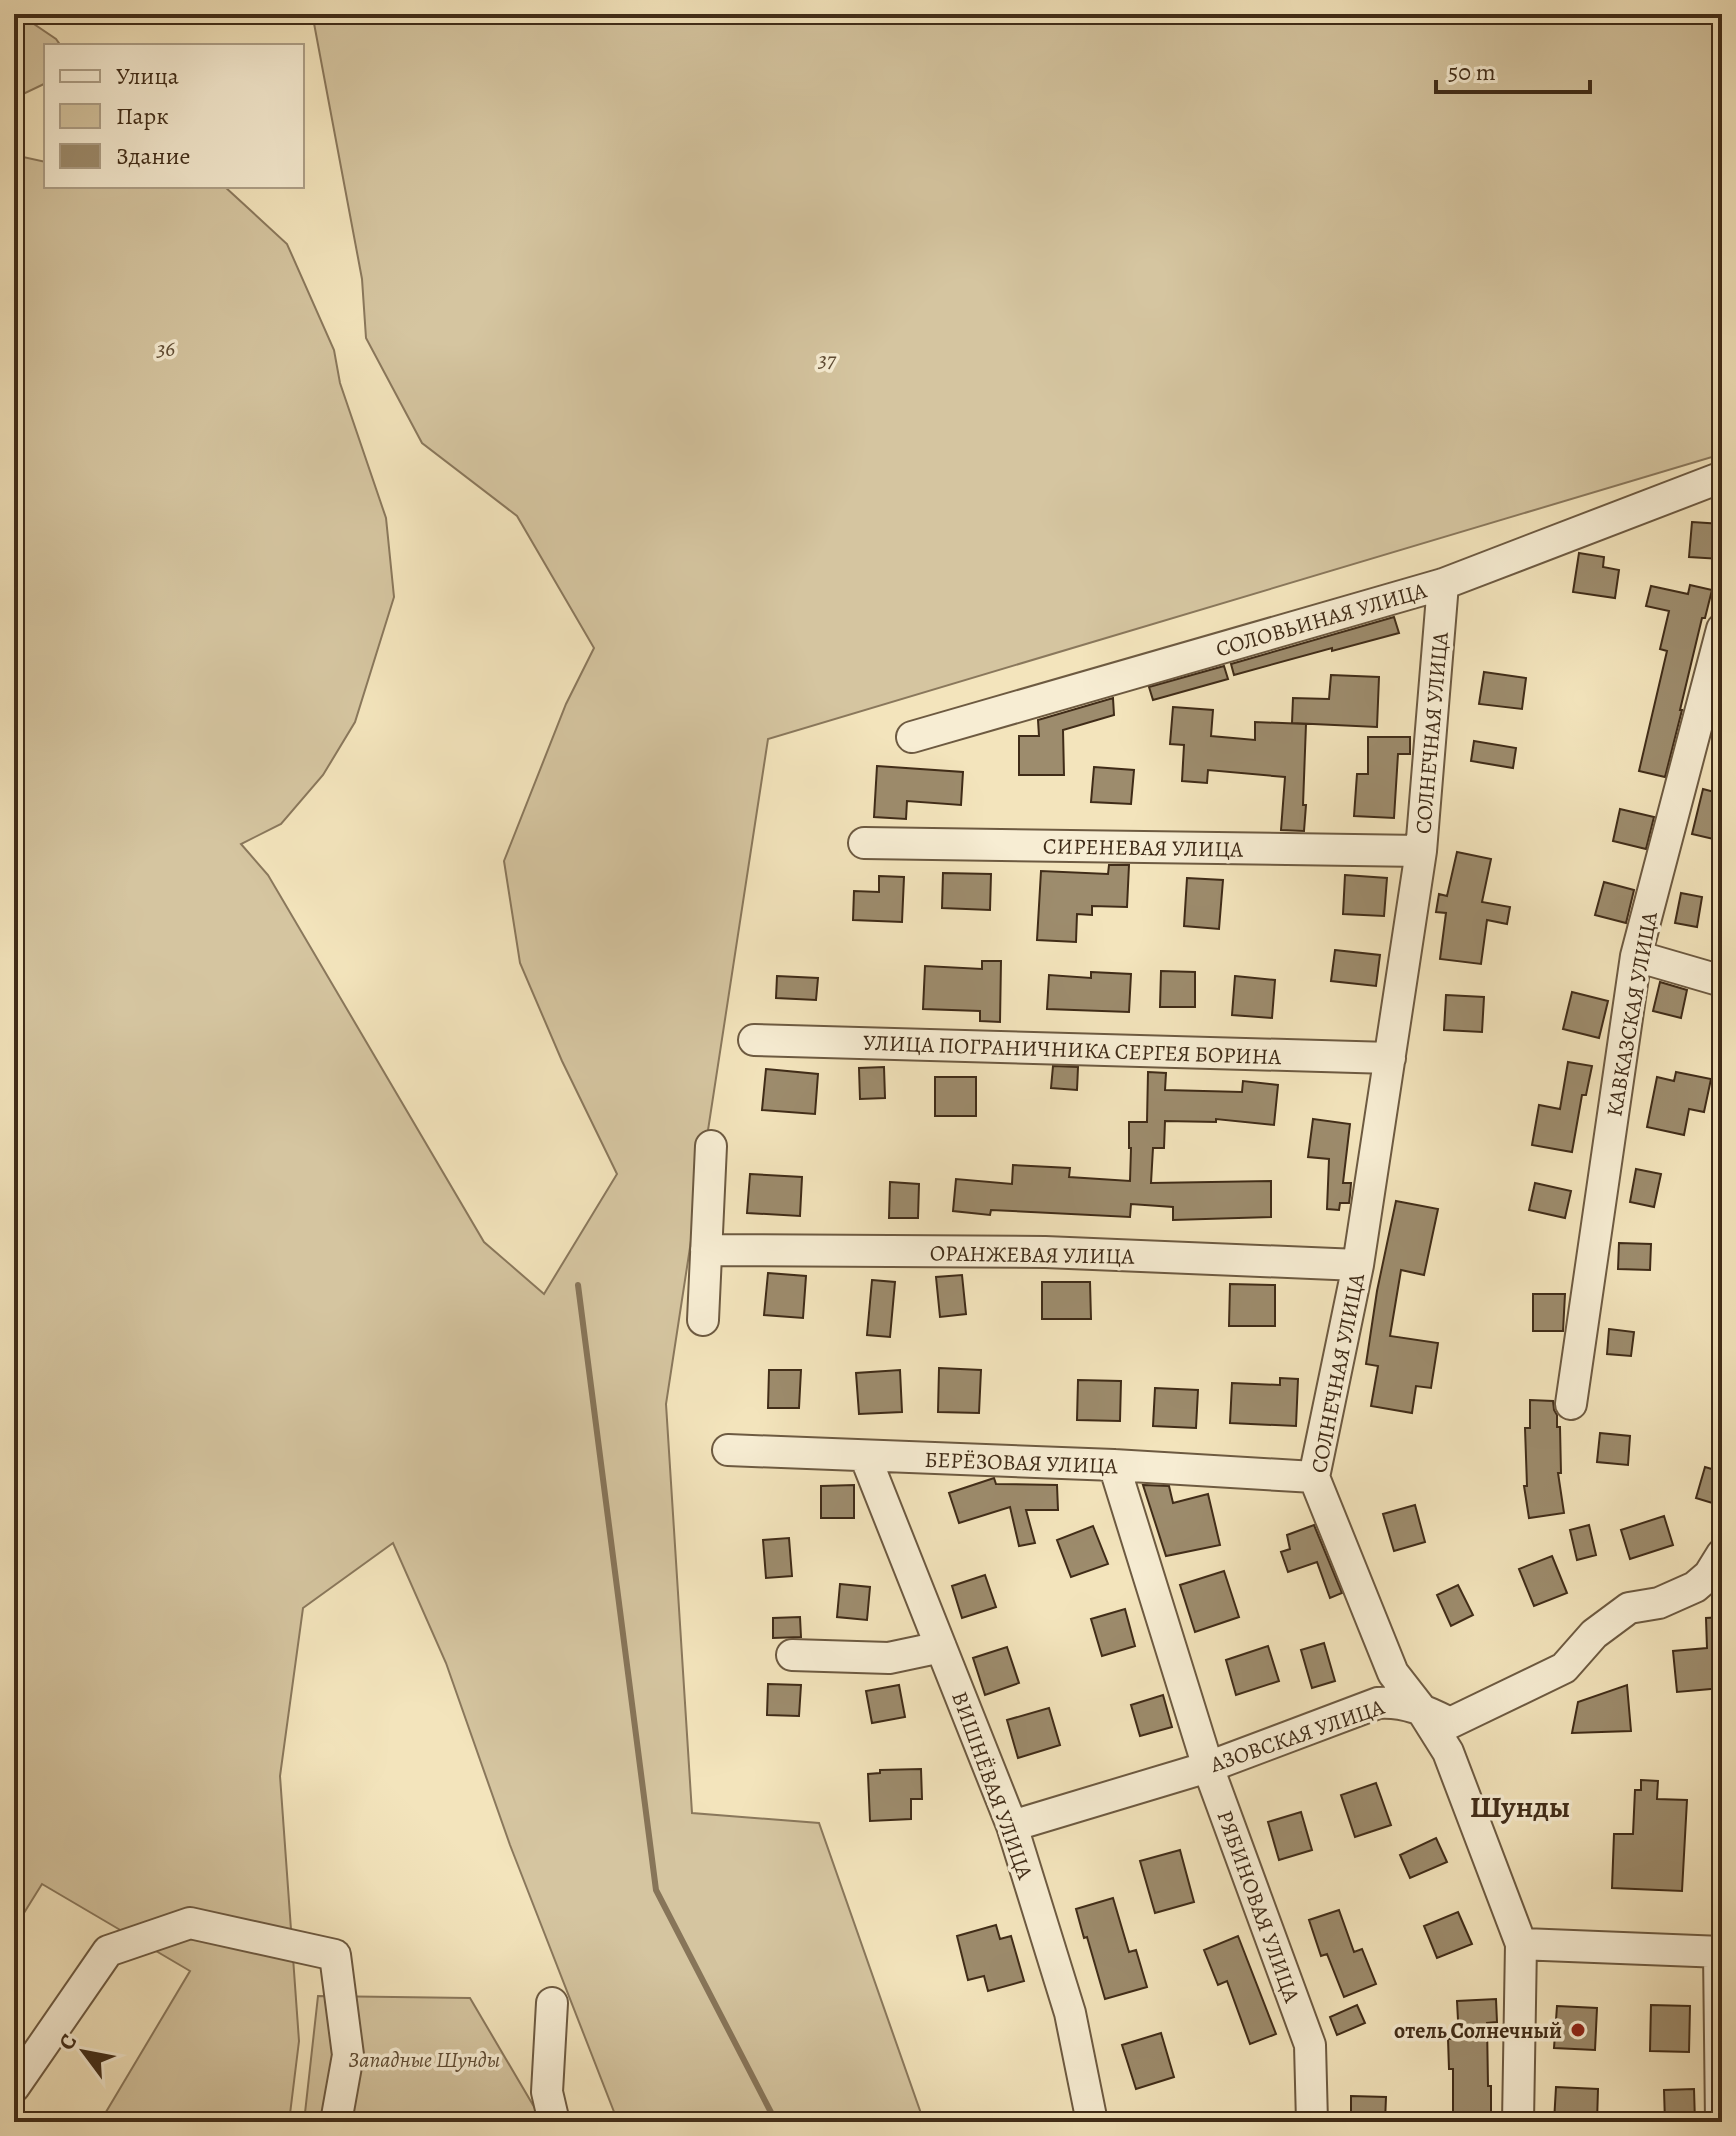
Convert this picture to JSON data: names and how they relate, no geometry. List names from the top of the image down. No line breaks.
{"streets":{"street":["СОЛОВЬИНАЯ УЛИЦА","СОЛНЕЧНАЯ УЛИЦА","СИРЕНЕВАЯ УЛИЦА","КАВКАЗСКАЯ УЛИЦА","УЛИЦА ПОГРАНИЧНИКА СЕРГЕЯ БОРИНА","ОРАНЖЕВАЯ УЛИЦА","БЕРЁЗОВАЯ УЛИЦА","АЗОВСКАЯ УЛИЦА","ВИШНЁВАЯ УЛИЦА","РЯБИНОВАЯ УЛИЦА"]},"crossings":[["СОЛОВЬИНАЯ УЛИЦА","СОЛНЕЧНАЯ УЛИЦА"],["СОЛНЕЧНАЯ УЛИЦА","СИРЕНЕВАЯ УЛИЦА"],["СОЛНЕЧНАЯ УЛИЦА","УЛИЦА ПОГРАНИЧНИКА СЕРГЕЯ БОРИНА"],["СОЛНЕЧНАЯ УЛИЦА","ОРАНЖЕВАЯ УЛИЦА"],["СОЛНЕЧНАЯ УЛИЦА","БЕРЁЗОВАЯ УЛИЦА"],["СОЛНЕЧНАЯ УЛИЦА","АЗОВСКАЯ УЛИЦА"],["БЕРЁЗОВАЯ УЛИЦА","ВИШНЁВАЯ УЛИЦА"],["БЕРЁЗОВАЯ УЛИЦА","РЯБИНОВАЯ УЛИЦА"],["АЗОВСКАЯ УЛИЦА","ВИШНЁВАЯ УЛИЦА"],["АЗОВСКАЯ УЛИЦА","РЯБИНОВАЯ УЛИЦА"]],"districts":["Шунды"],"parks":["36","37","Западные Шунды"],"places":["отель Солнечный"],"legend":["Улица","Парк","Здание"],"scale_bar":"50 m","north":"top left"}
